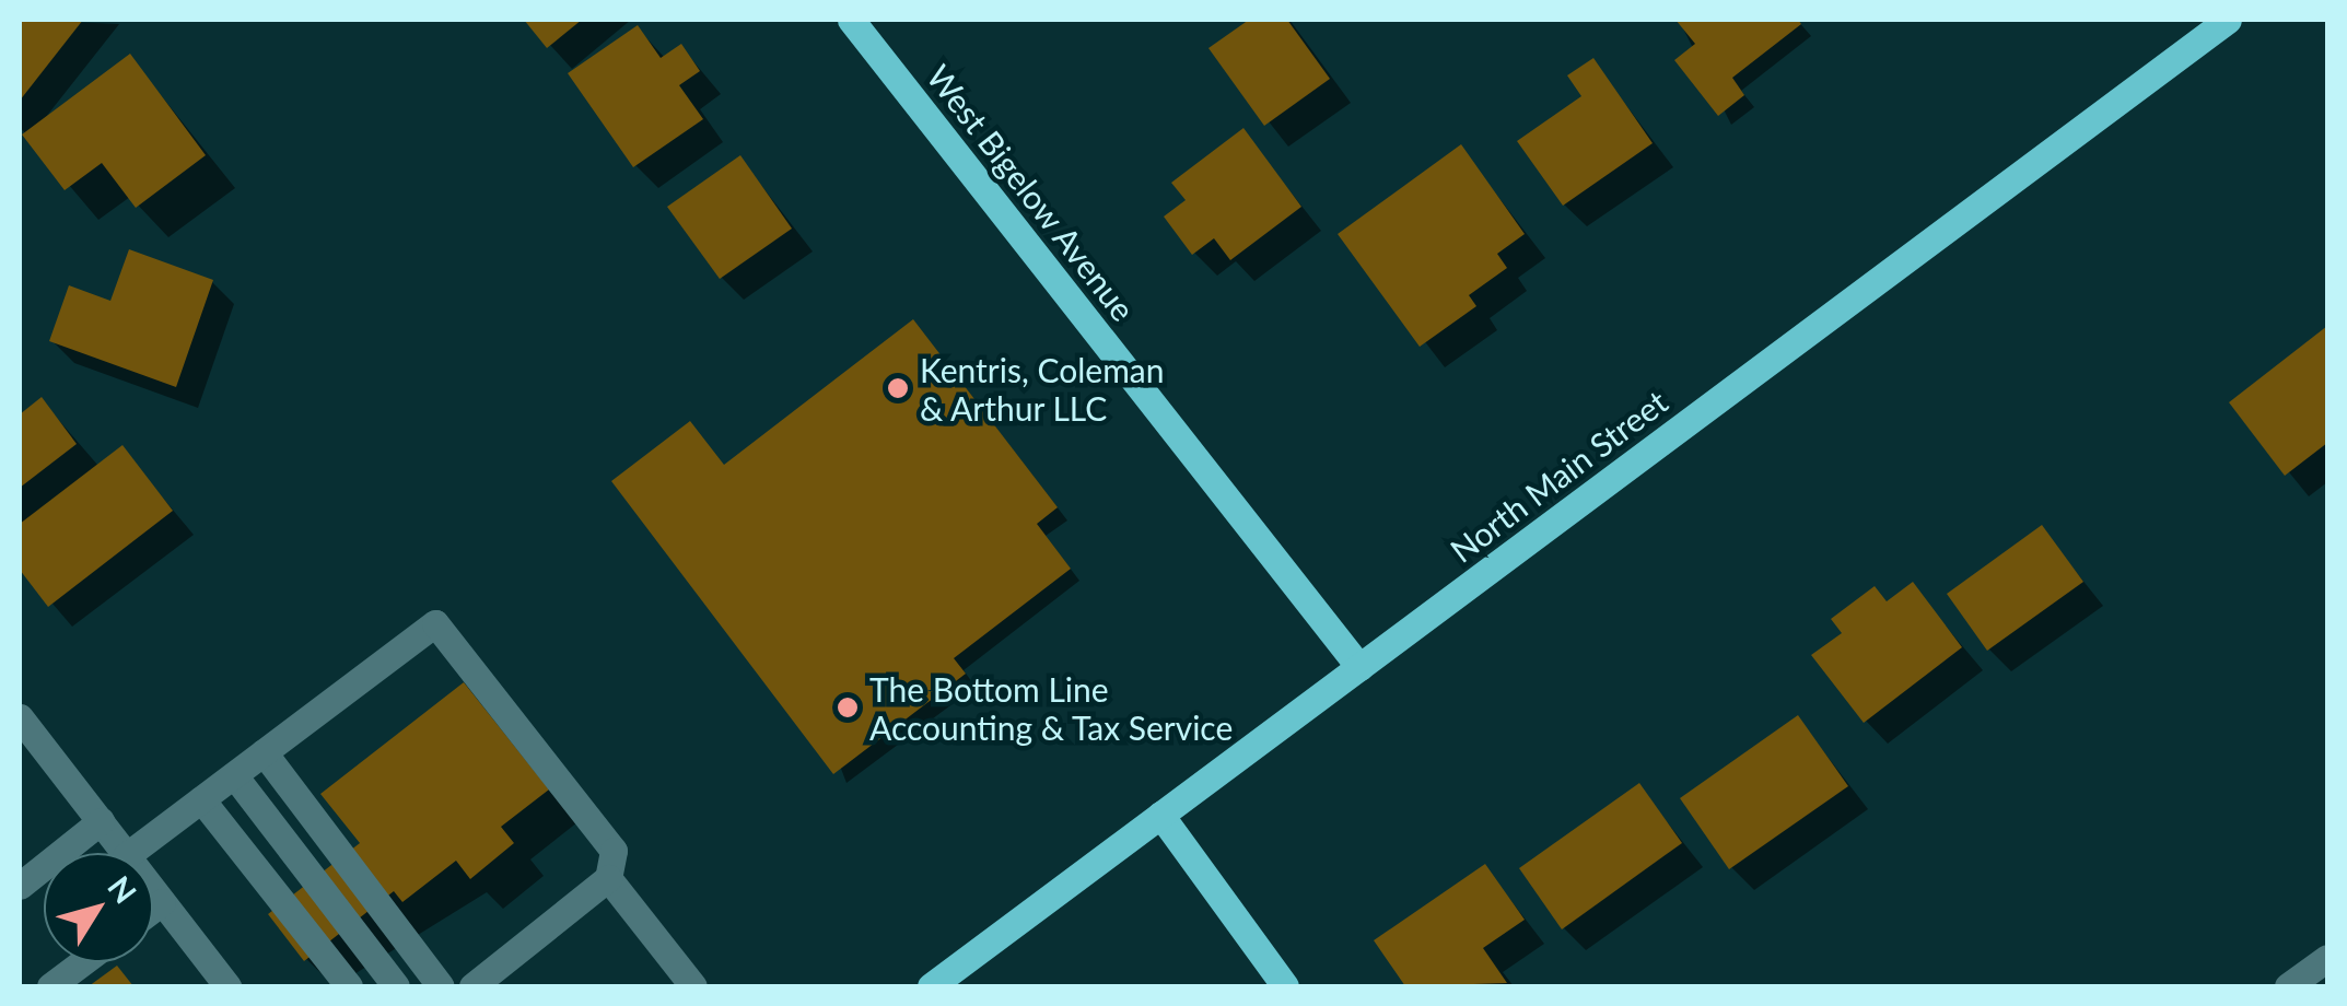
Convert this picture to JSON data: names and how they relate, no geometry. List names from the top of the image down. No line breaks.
{"streets":{"main road":["West Bigelow Avenue","North Main Street"]},"crossings":[["West Bigelow Avenue","North Main Street"]],"places":["Kentris, Coleman & Arthur LLC","The Bottom Line Accounting & Tax Service"],"north":"top right"}
